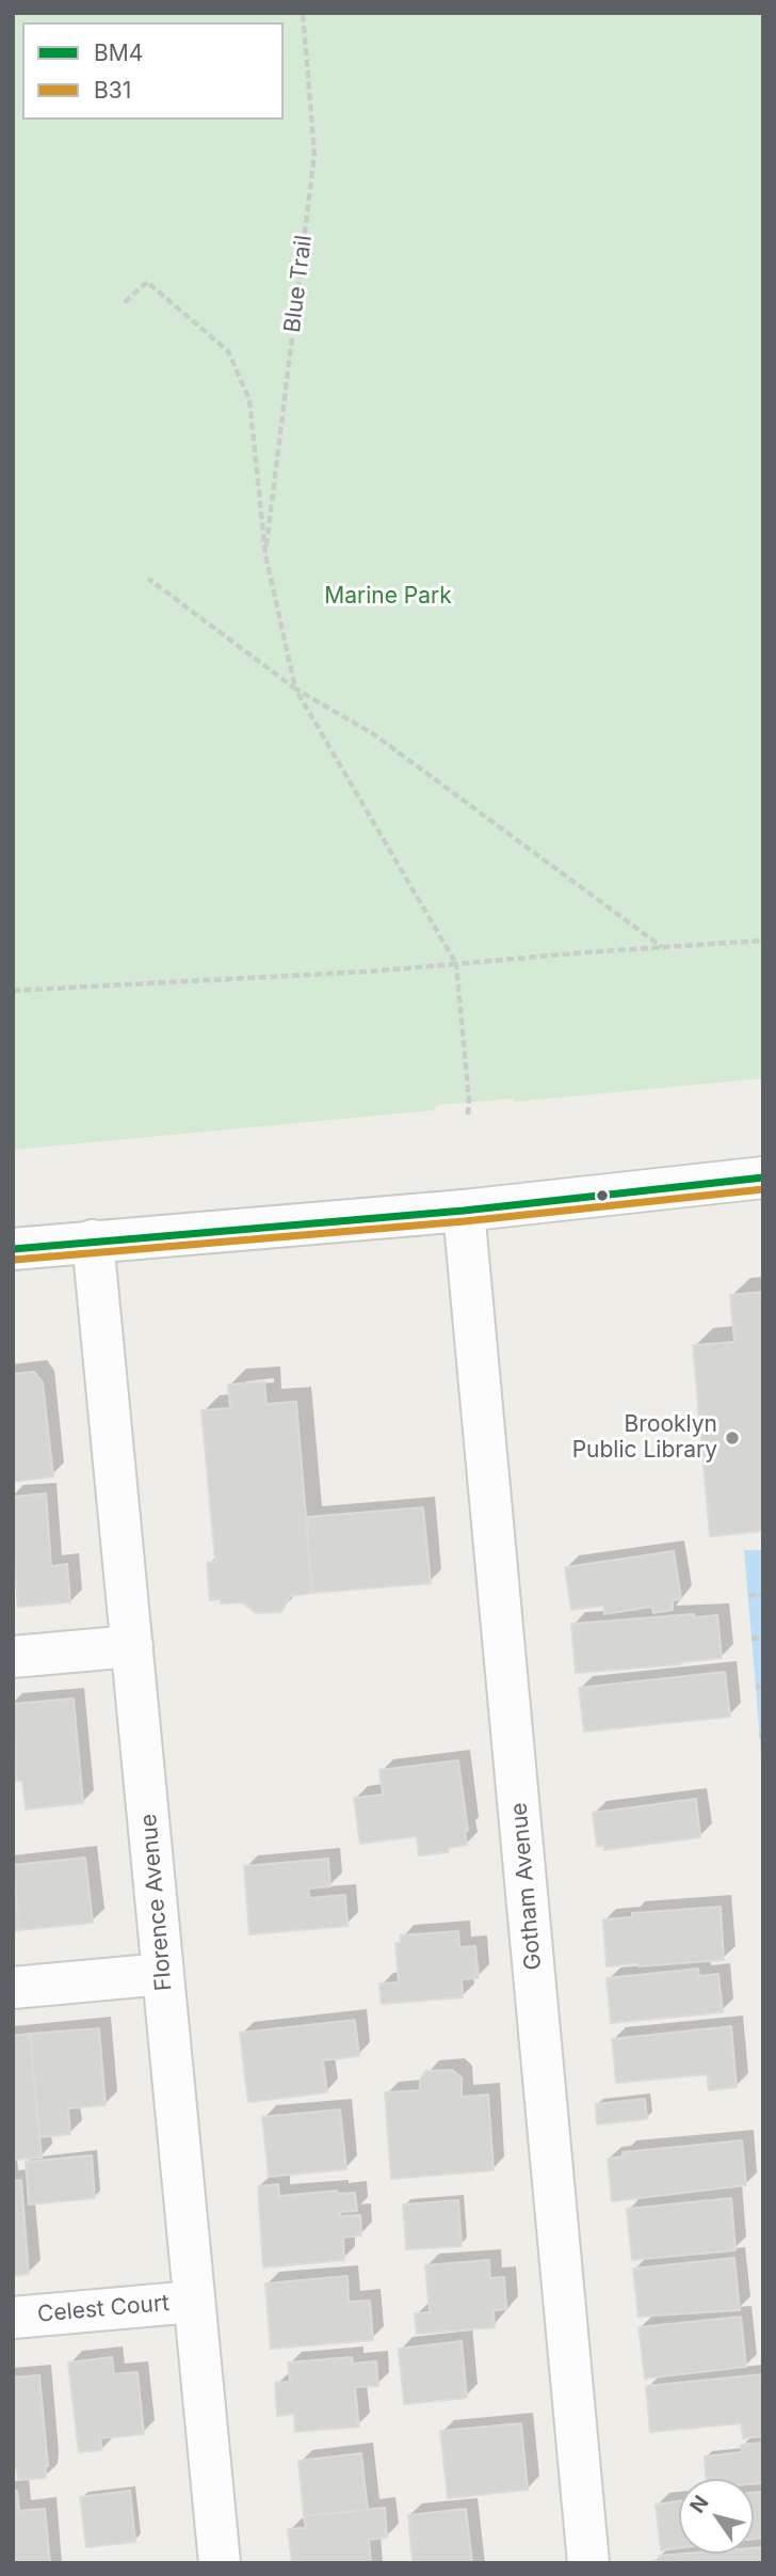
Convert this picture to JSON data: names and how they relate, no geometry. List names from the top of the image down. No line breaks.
{"streets":{"street":["Gotham Avenue","Florence Avenue","Celest Court"],"path":["Blue Trail"]},"crossings":[["Florence Avenue","Celest Court"]],"parks":["Marine Park"],"places":["Brooklyn Public Library"],"lines":["transit line BM4","transit line B31"],"legend":["BM4","B31"],"north":"top left"}
